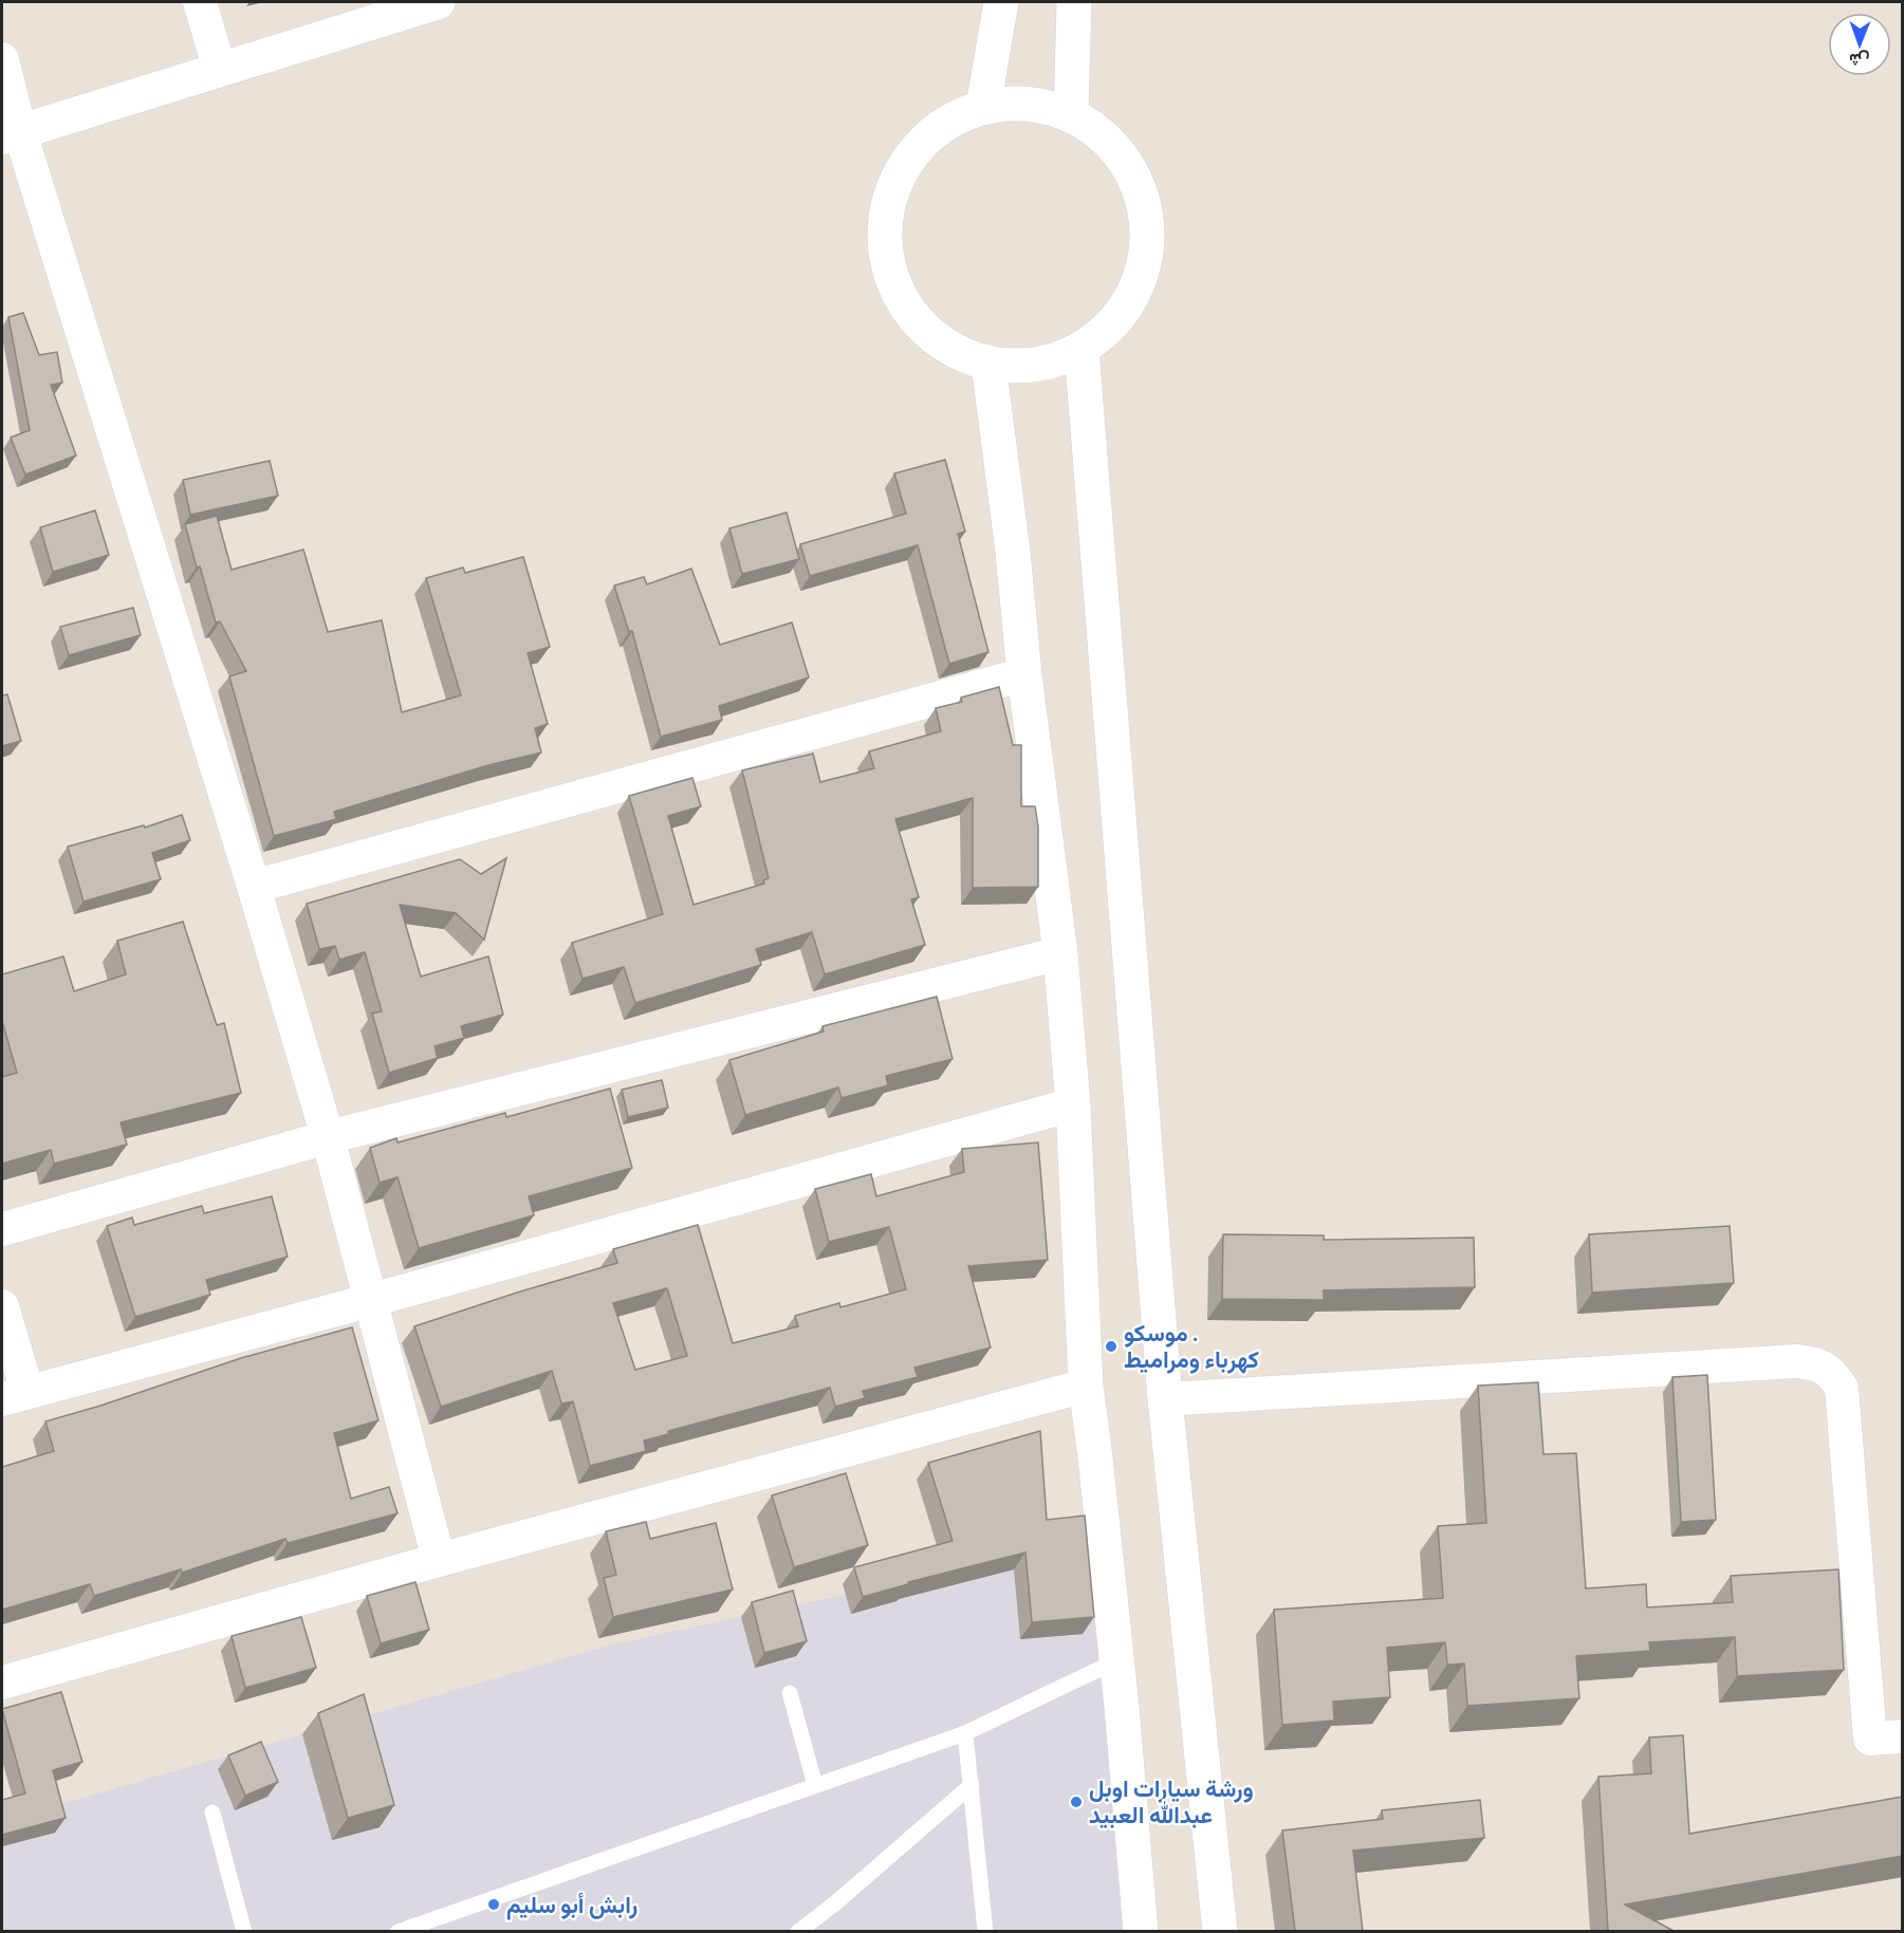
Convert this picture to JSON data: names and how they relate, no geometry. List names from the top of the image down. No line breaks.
{"places":["موسكو . كهرباء ومراميط","ورشة سيارات اوبل عبدالله العبيد","رابش أبو سليم"],"north":"bottom"}
